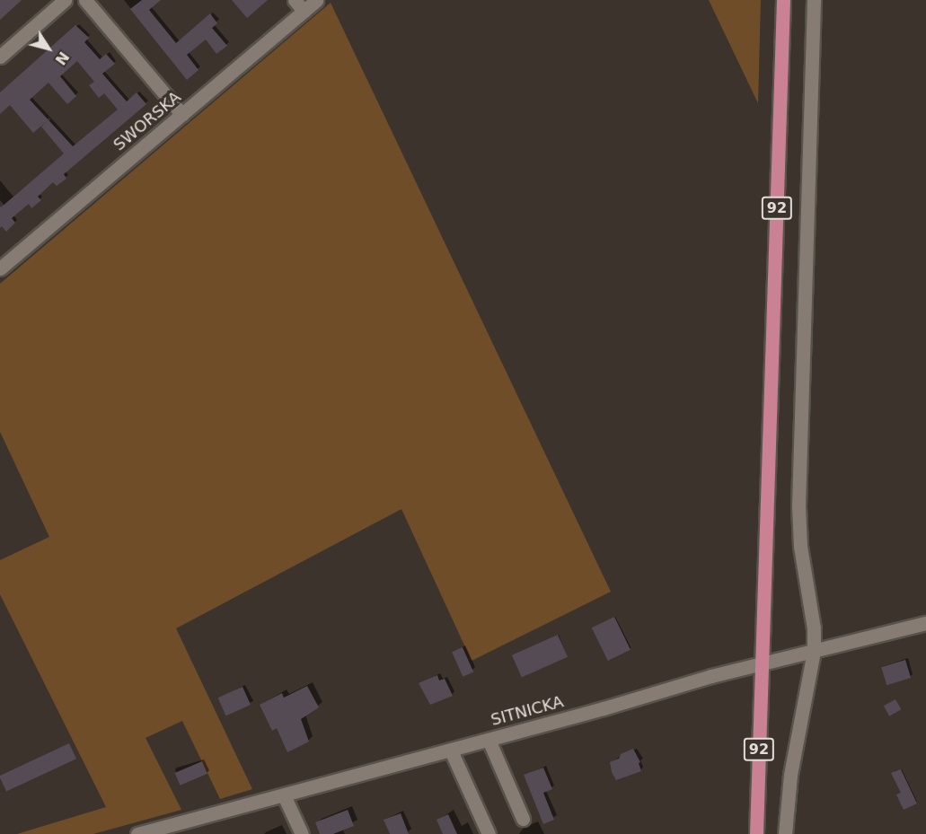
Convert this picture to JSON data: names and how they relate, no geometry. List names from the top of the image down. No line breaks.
{"streets":{"main road":["92"],"street":["SWORSKA","SITNICKA"]},"crossings":[["92","SITNICKA"]],"north":"bottom right"}
